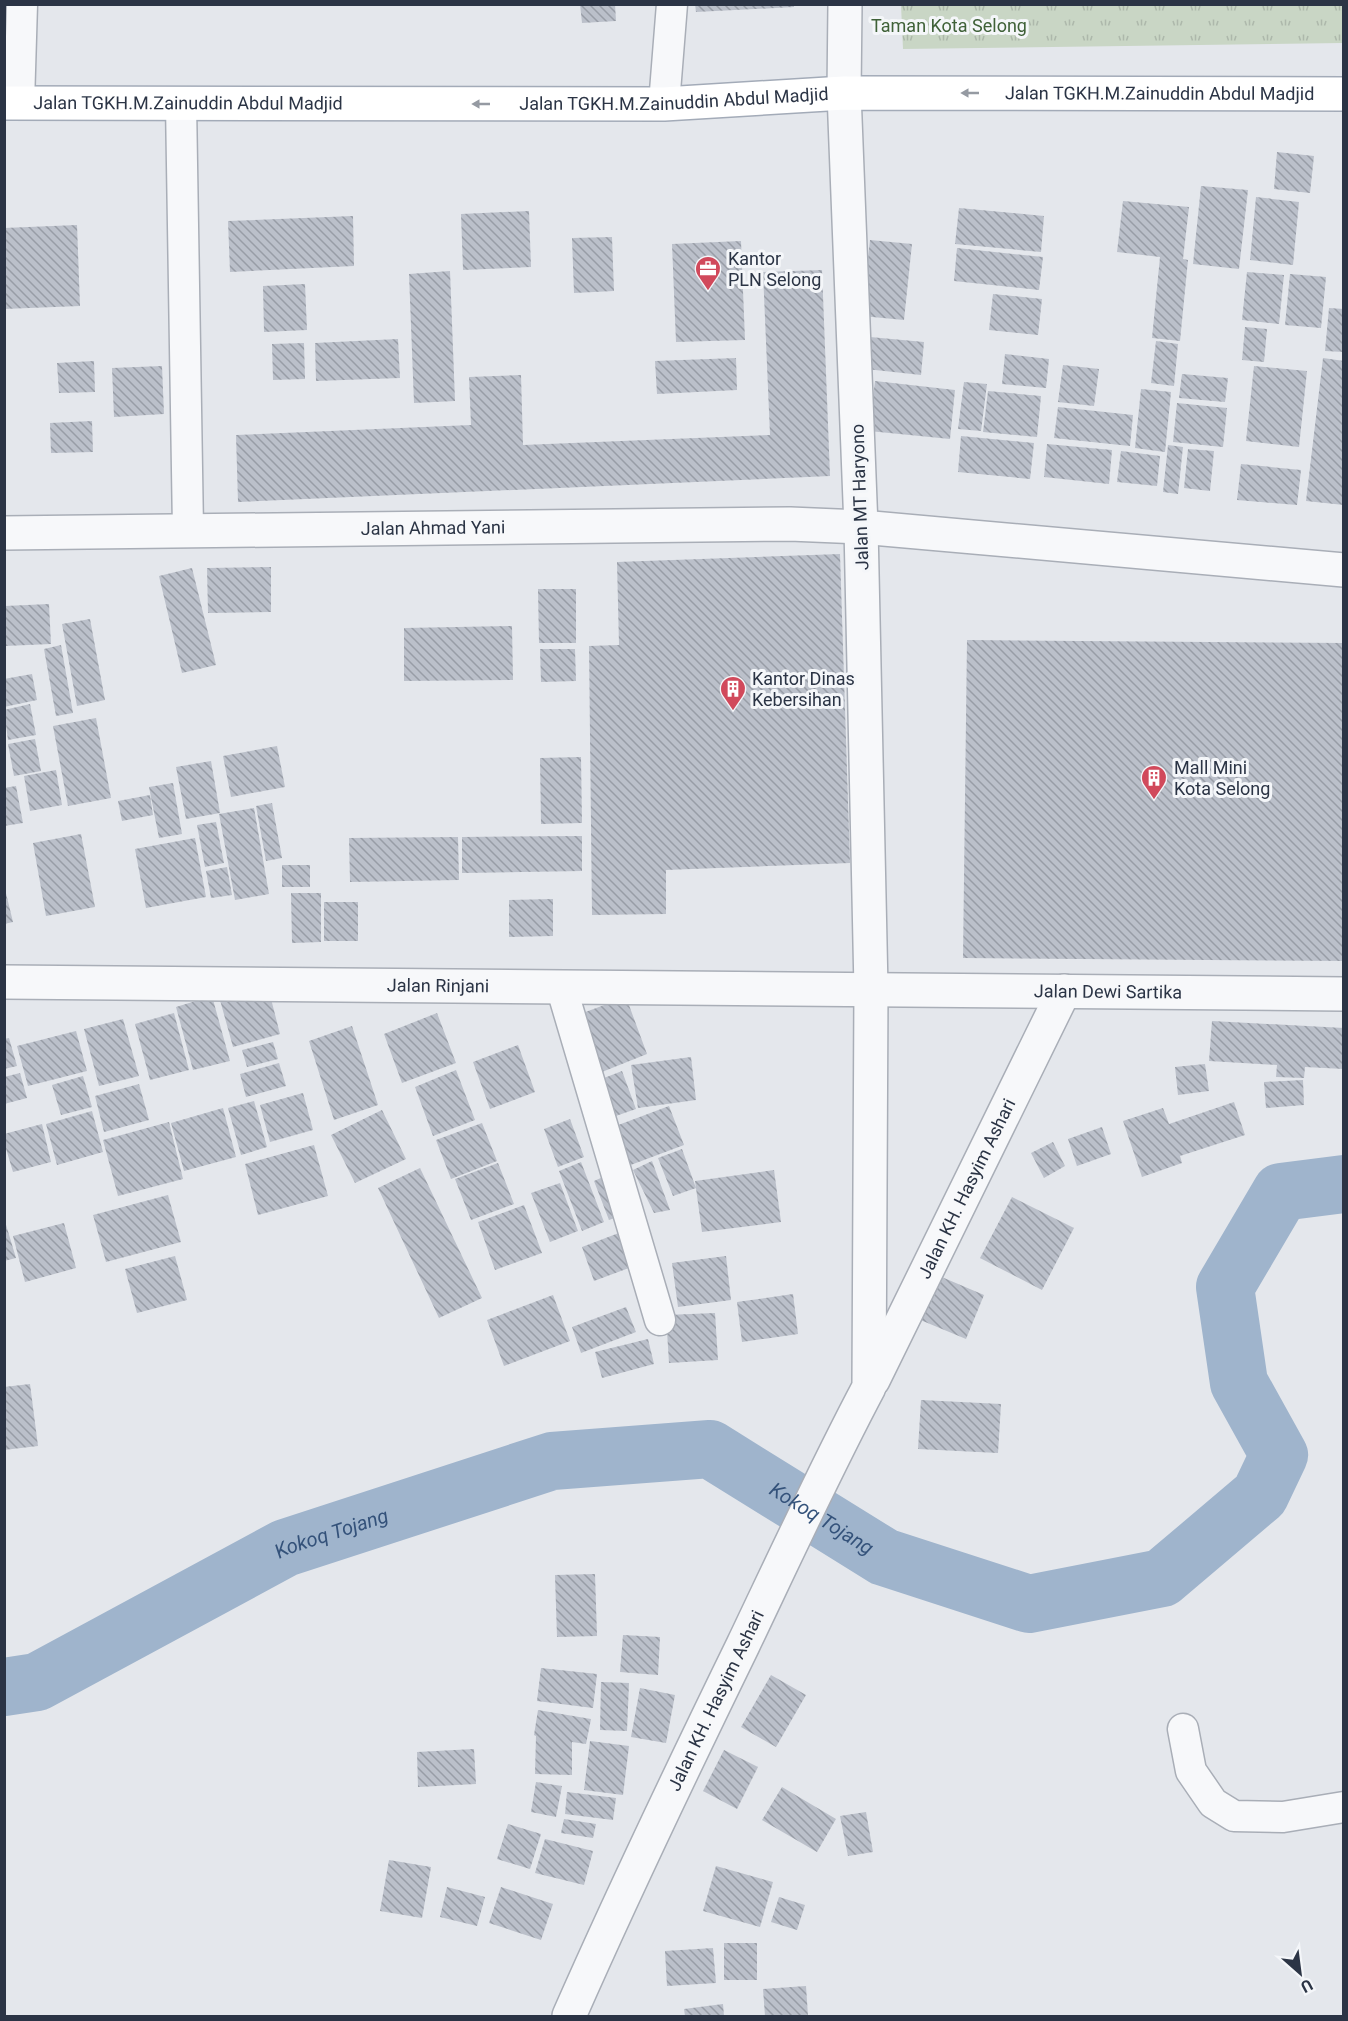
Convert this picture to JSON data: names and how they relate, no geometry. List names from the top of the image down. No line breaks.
{"streets":{"main road":["Jalan TGKH.M.Zainuddin Abdul Madjid"],"street":["Jalan MT Haryono","Jalan Ahmad Yani","Jalan Rinjani","Jalan Dewi Sartika","Jalan KH. Hasyim Ashari"]},"crossings":[["Jalan TGKH.M.Zainuddin Abdul Madjid","Jalan MT Haryono"],["Jalan MT Haryono","Jalan Ahmad Yani"],["Jalan MT Haryono","Jalan Rinjani"],["Jalan MT Haryono","Jalan Dewi Sartika"],["Jalan MT Haryono","Jalan KH. Hasyim Ashari"],["Jalan Rinjani","Jalan Dewi Sartika"],["Jalan Rinjani","Jalan KH. Hasyim Ashari"],["Jalan Dewi Sartika","Jalan KH. Hasyim Ashari"]],"one_way":["Jalan TGKH.M.Zainuddin Abdul Madjid"],"water":["Kokoq Tojang"],"parks":["Taman Kota Selong"],"places":{"office":["Kantor PLN Selong"],"building":["Kantor Dinas Kebersihan","Mall Mini Kota Selong"]},"north":"bottom right"}
